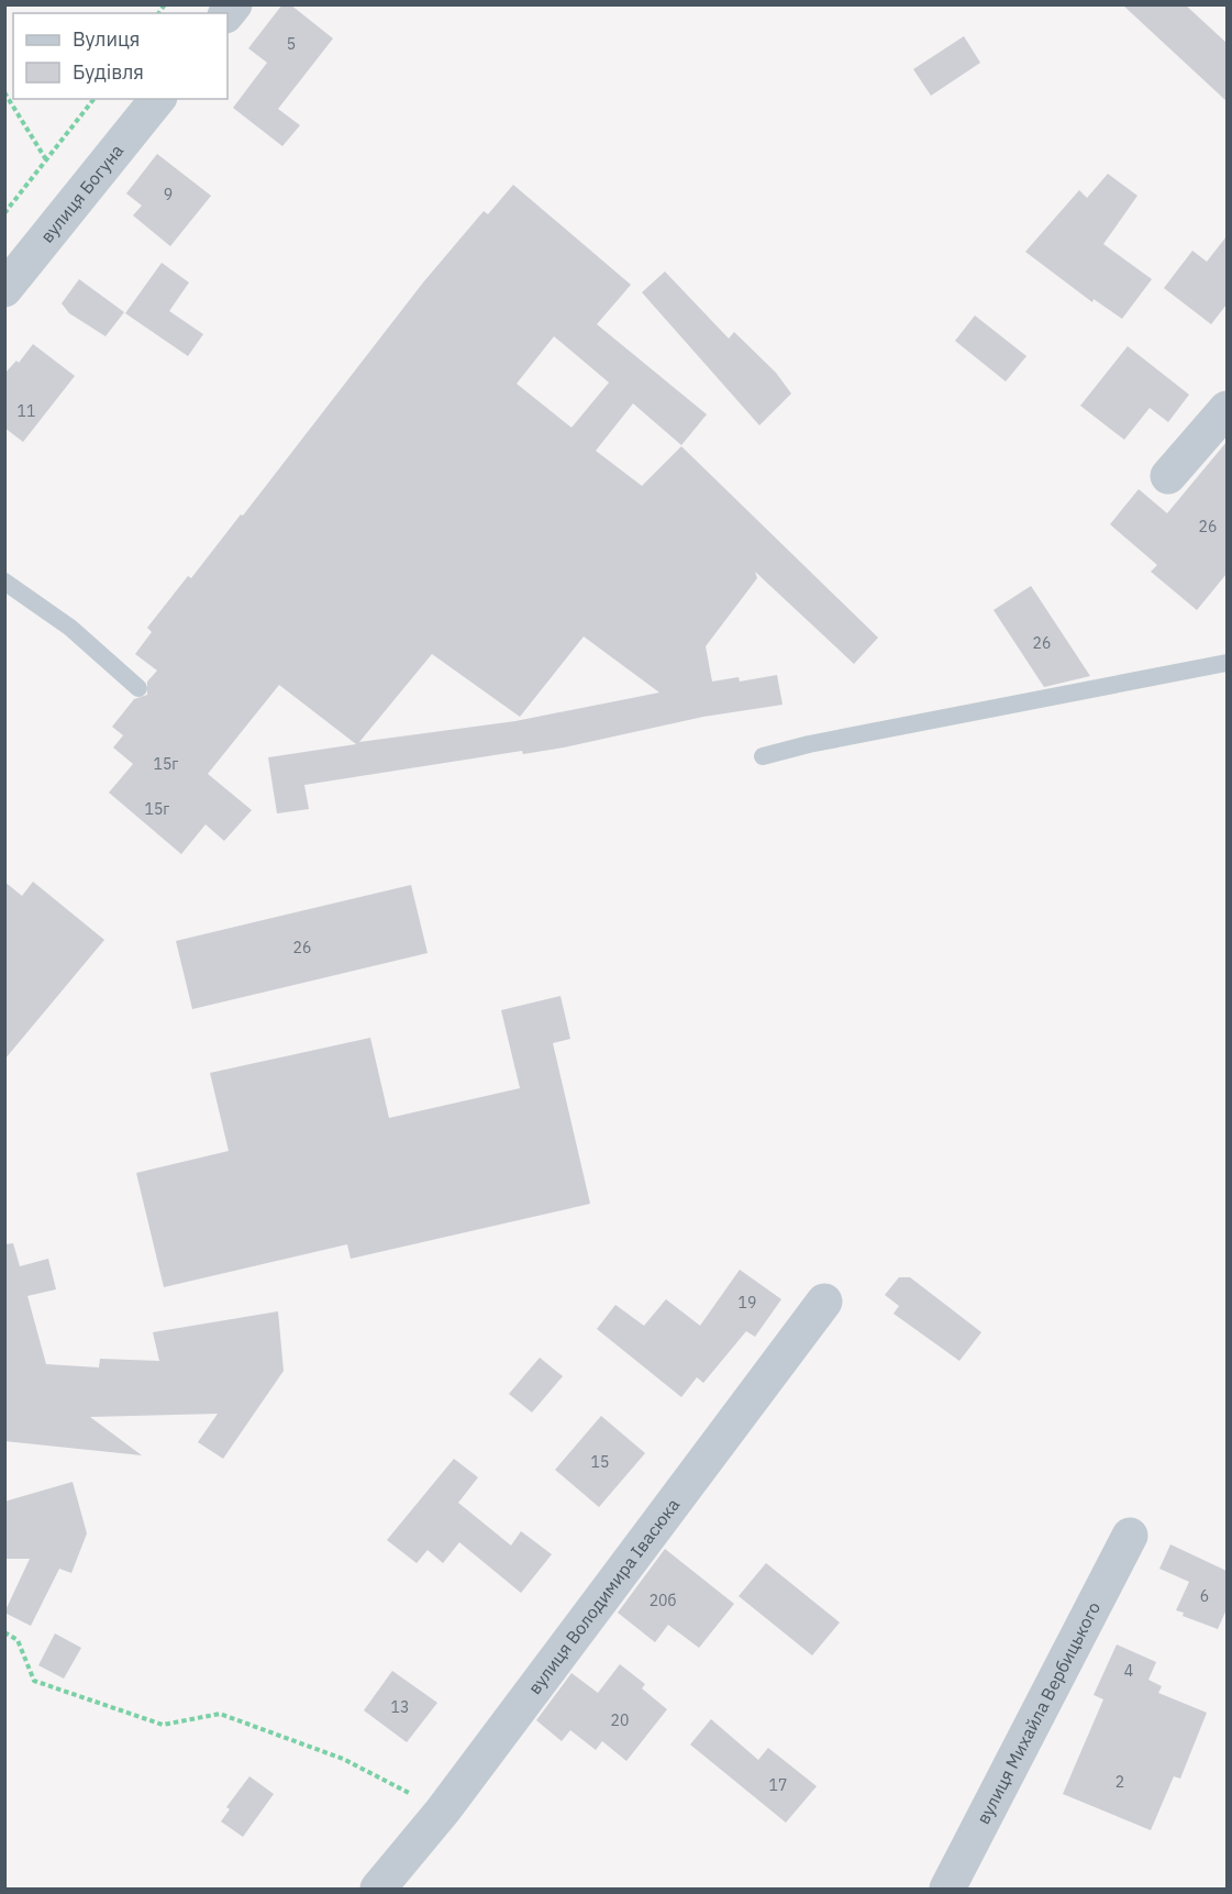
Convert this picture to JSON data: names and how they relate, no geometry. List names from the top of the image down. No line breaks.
{"streets":{"street":["вулиця Богуна","вулиця Володимира Івасюка","вулиця Михайла Вербицького"]},"house_numbers":["5","9","11","26","26","15г","15г","26","19","15","6","20б","4","13","20","2","17"],"legend":["Вулиця","Будівля"]}
